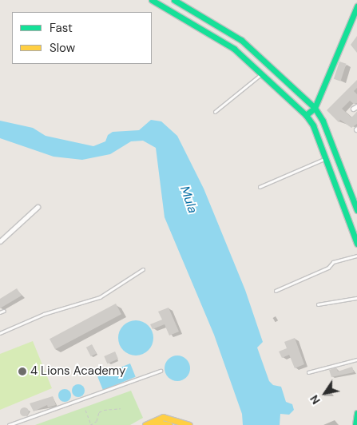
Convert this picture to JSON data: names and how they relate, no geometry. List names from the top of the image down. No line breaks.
{"water":["Mula"],"places":["4 Lions Academy"],"legend":["Fast","Slow"],"north":"bottom left"}
